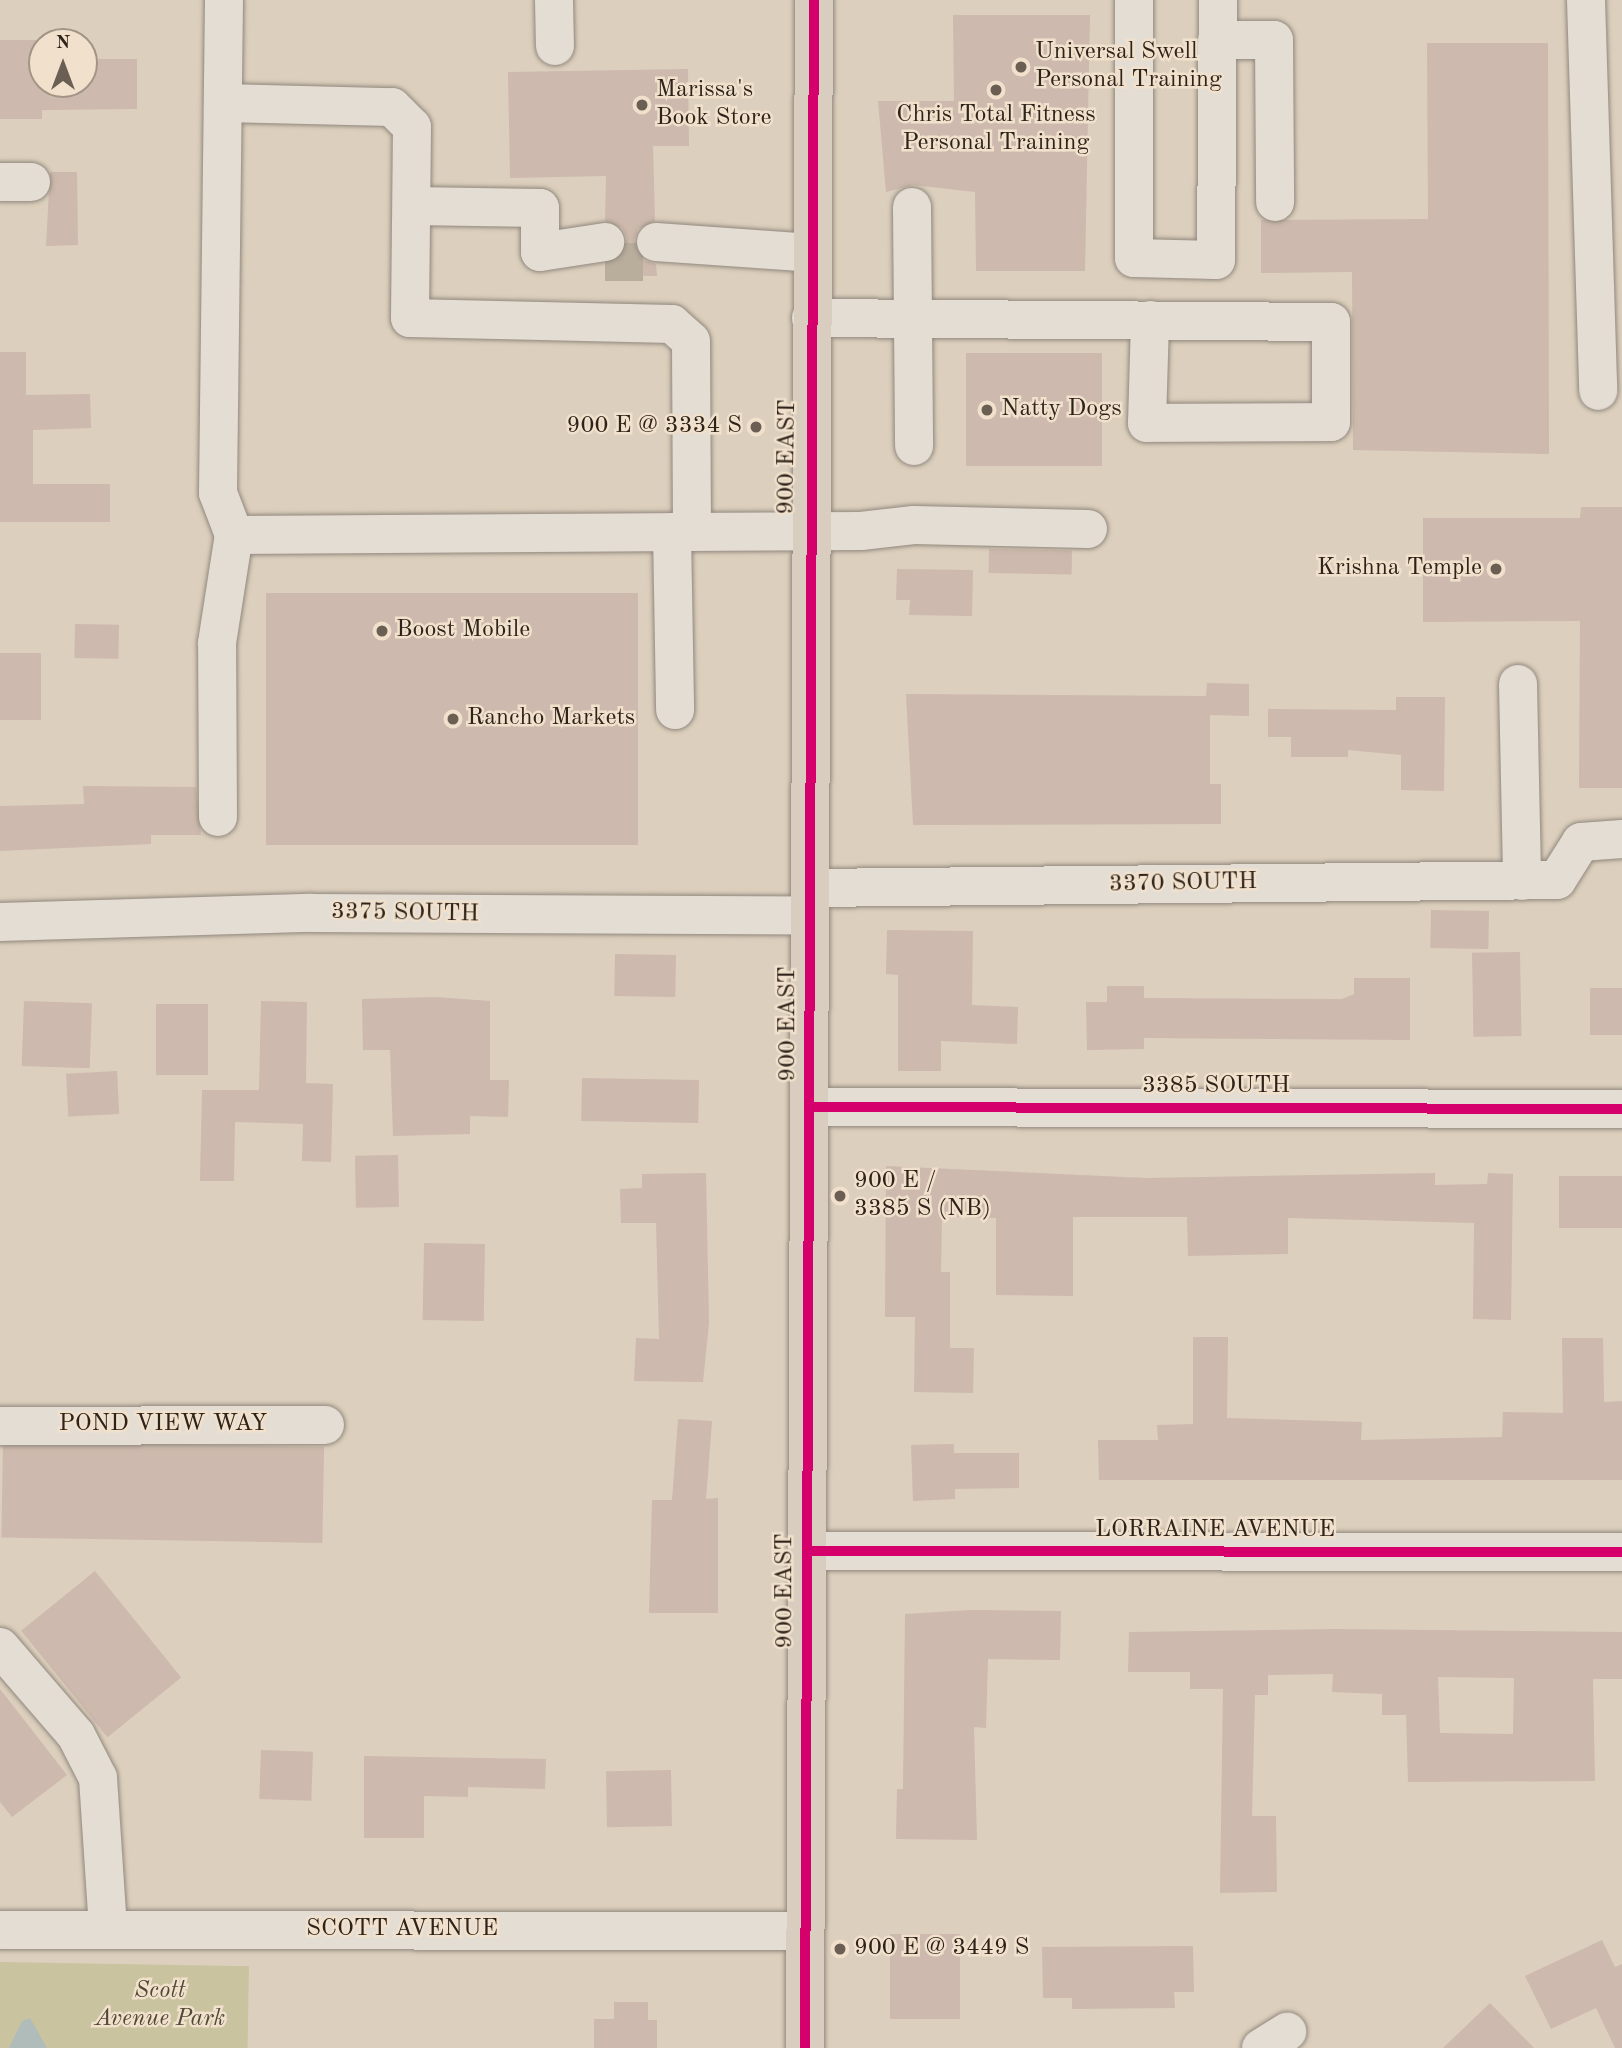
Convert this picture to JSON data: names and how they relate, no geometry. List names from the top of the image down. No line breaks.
{"streets":{"main road":["900 EAST"],"street":["3370 SOUTH","3375 SOUTH","3385 SOUTH","POND VIEW WAY","LORRAINE AVENUE","SCOTT AVENUE"]},"crossings":[["900 EAST","3370 SOUTH"],["900 EAST","3375 SOUTH"],["900 EAST","3385 SOUTH"],["900 EAST","LORRAINE AVENUE"],["900 EAST","SCOTT AVENUE"],["3370 SOUTH","3375 SOUTH"]],"parks":["Scott Avenue Park"],"places":["Universal Swell Personal Training","Chris Total Fitness Personal Training","Marissa's Book Store","Natty Dogs","900 E @ 3334 S","Krishna Temple","Boost Mobile","Rancho Markets","900 E / 3385 S (NB)","900 E @ 3449 S"],"north":"top"}
